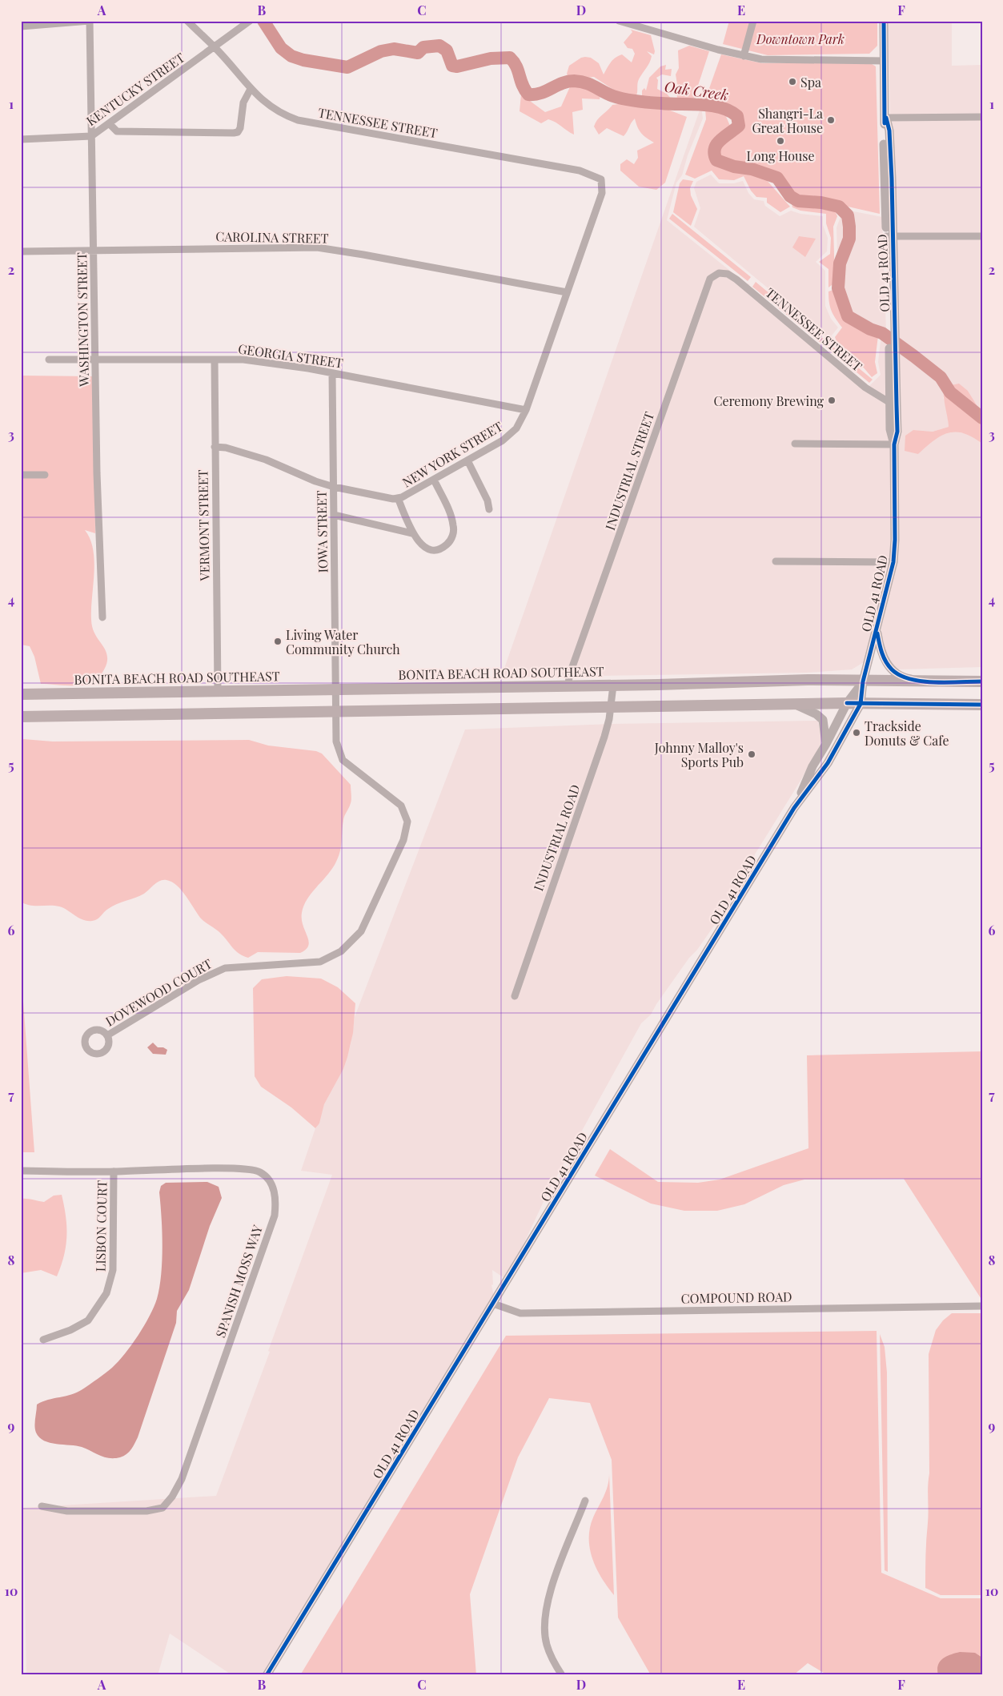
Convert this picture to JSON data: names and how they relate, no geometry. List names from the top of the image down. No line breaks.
{"streets":{"main road":["BONITA BEACH ROAD SOUTHEAST"],"street":["KENTUCKY STREET","TENNESSEE STREET","CAROLINA STREET","OLD 41 ROAD","WASHINGTON STREET","GEORGIA STREET","NEW YORK STREET","INDUSTRIAL STREET","VERMONT STREET","IOWA STREET","INDUSTRIAL ROAD","DOVEWOOD COURT","LISBON COURT","SPANISH MOSS WAY","COMPOUND ROAD"]},"crossings":[["KENTUCKY STREET","TENNESSEE STREET"],["KENTUCKY STREET","WASHINGTON STREET"],["TENNESSEE STREET","OLD 41 ROAD"],["TENNESSEE STREET","NEW YORK STREET"],["TENNESSEE STREET","INDUSTRIAL STREET"],["CAROLINA STREET","WASHINGTON STREET"],["CAROLINA STREET","NEW YORK STREET"],["OLD 41 ROAD","BONITA BEACH ROAD SOUTHEAST"],["OLD 41 ROAD","COMPOUND ROAD"],["WASHINGTON STREET","GEORGIA STREET"],["GEORGIA STREET","NEW YORK STREET"],["GEORGIA STREET","VERMONT STREET"],["GEORGIA STREET","IOWA STREET"],["NEW YORK STREET","VERMONT STREET"],["NEW YORK STREET","IOWA STREET"],["INDUSTRIAL STREET","BONITA BEACH ROAD SOUTHEAST"],["VERMONT STREET","BONITA BEACH ROAD SOUTHEAST"],["IOWA STREET","BONITA BEACH ROAD SOUTHEAST"],["IOWA STREET","DOVEWOOD COURT"],["BONITA BEACH ROAD SOUTHEAST","INDUSTRIAL ROAD"],["BONITA BEACH ROAD SOUTHEAST","DOVEWOOD COURT"],["LISBON COURT","SPANISH MOSS WAY"]],"water":["Oak Creek"],"parks":["Downtown Park"],"places":["Spa","Shangri-La Great House","Long House","Ceremony Brewing","Living Water Community Church","Trackside Donuts & Cafe","Johnny Malloy's Sports Pub"],"grid":{"columns":["A","B","C","D","E","F"],"rows":["1","2","3","4","5","6","7","8","9","10"]}}
